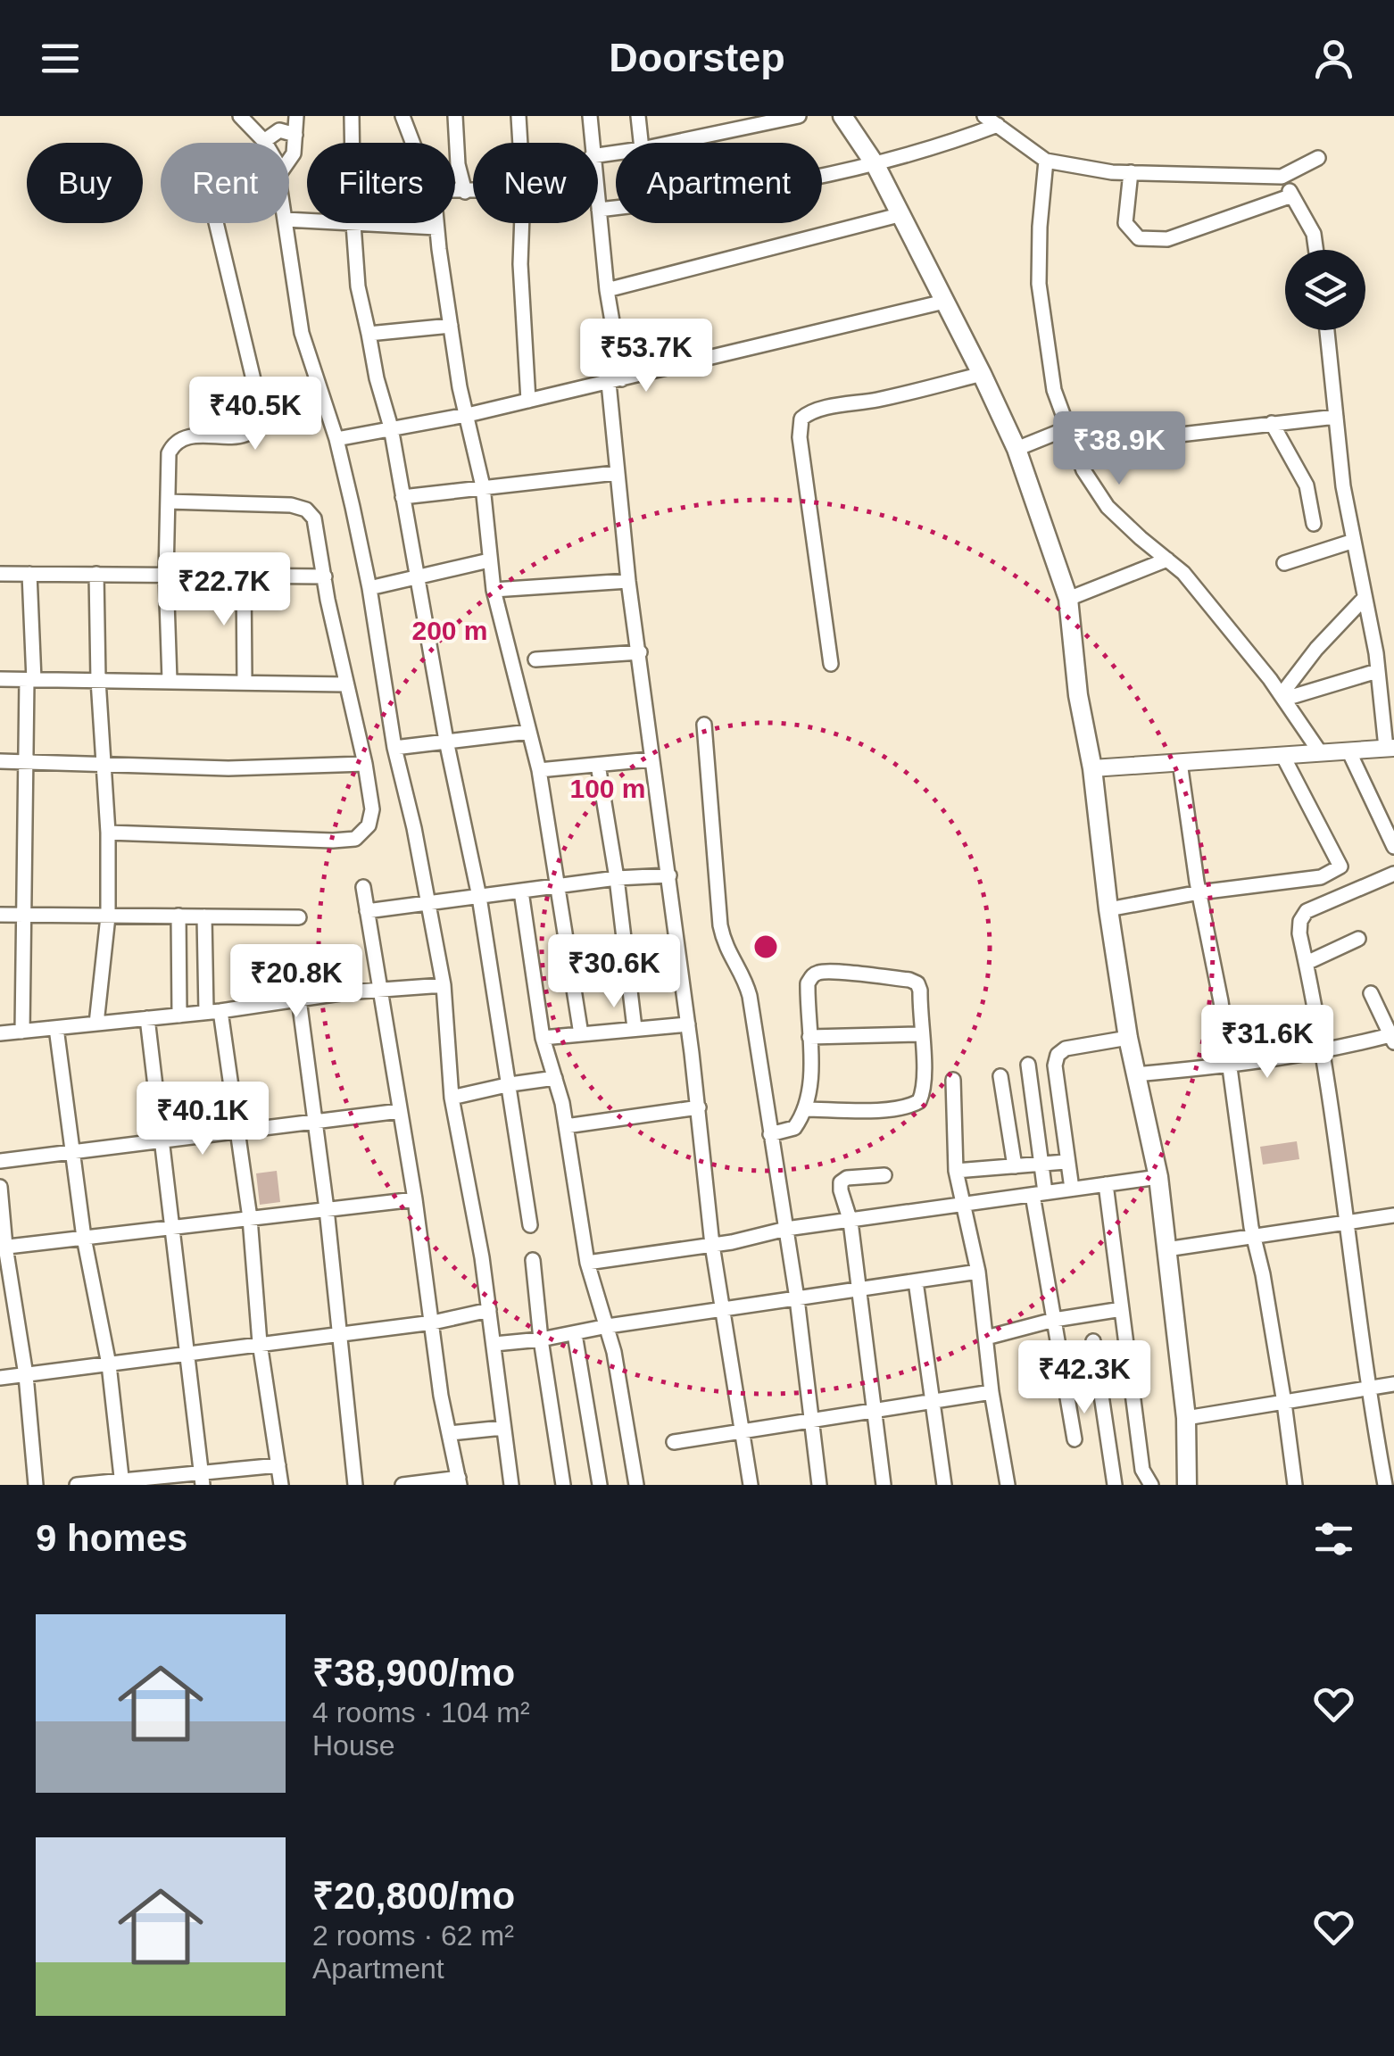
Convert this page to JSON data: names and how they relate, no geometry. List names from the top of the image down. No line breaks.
{"page":{"header":"Doorstep","chip":["Buy","Rent","Filters","New","Apartment"],"price":["₹53.7K","₹40.5K","₹38.9K","₹22.7K","₹30.6K","₹20.8K","₹31.6K","₹40.1K","₹42.3K"],"heading":"9 homes","list":[{"name":"₹38,900/mo","note":"4 rooms · 104 m² · House"},{"name":"₹20,800/mo","note":"2 rooms · 62 m² · Apartment"}]},"rings":["200 m","100 m"]}
